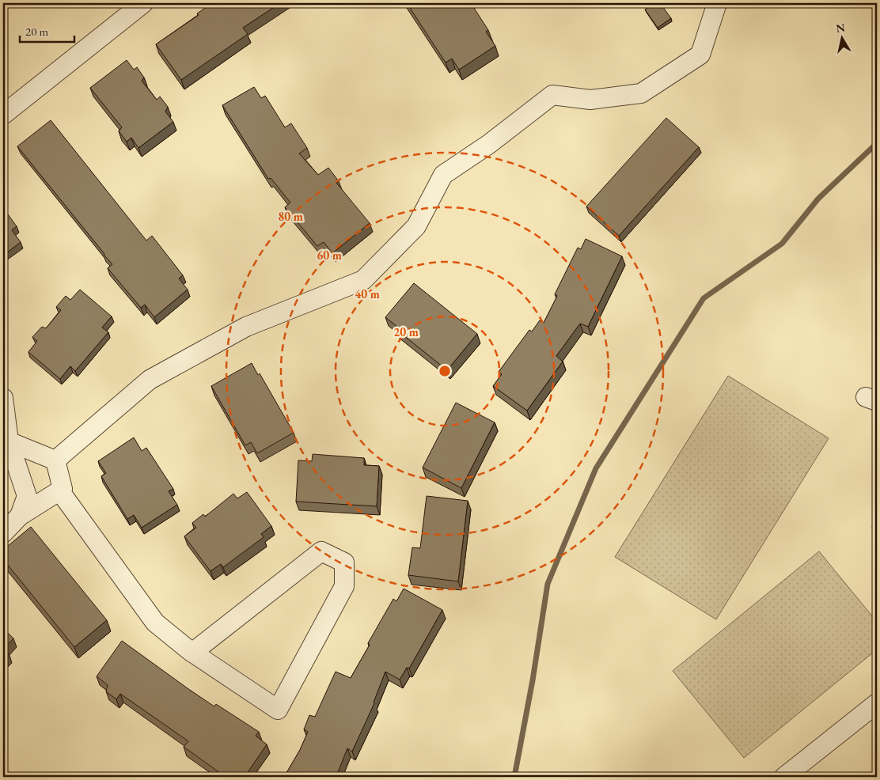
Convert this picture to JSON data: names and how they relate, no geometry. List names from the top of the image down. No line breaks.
{"scale_bar":"20 m","north":"top","rings":["80 m","60 m","40 m","20 m"]}
